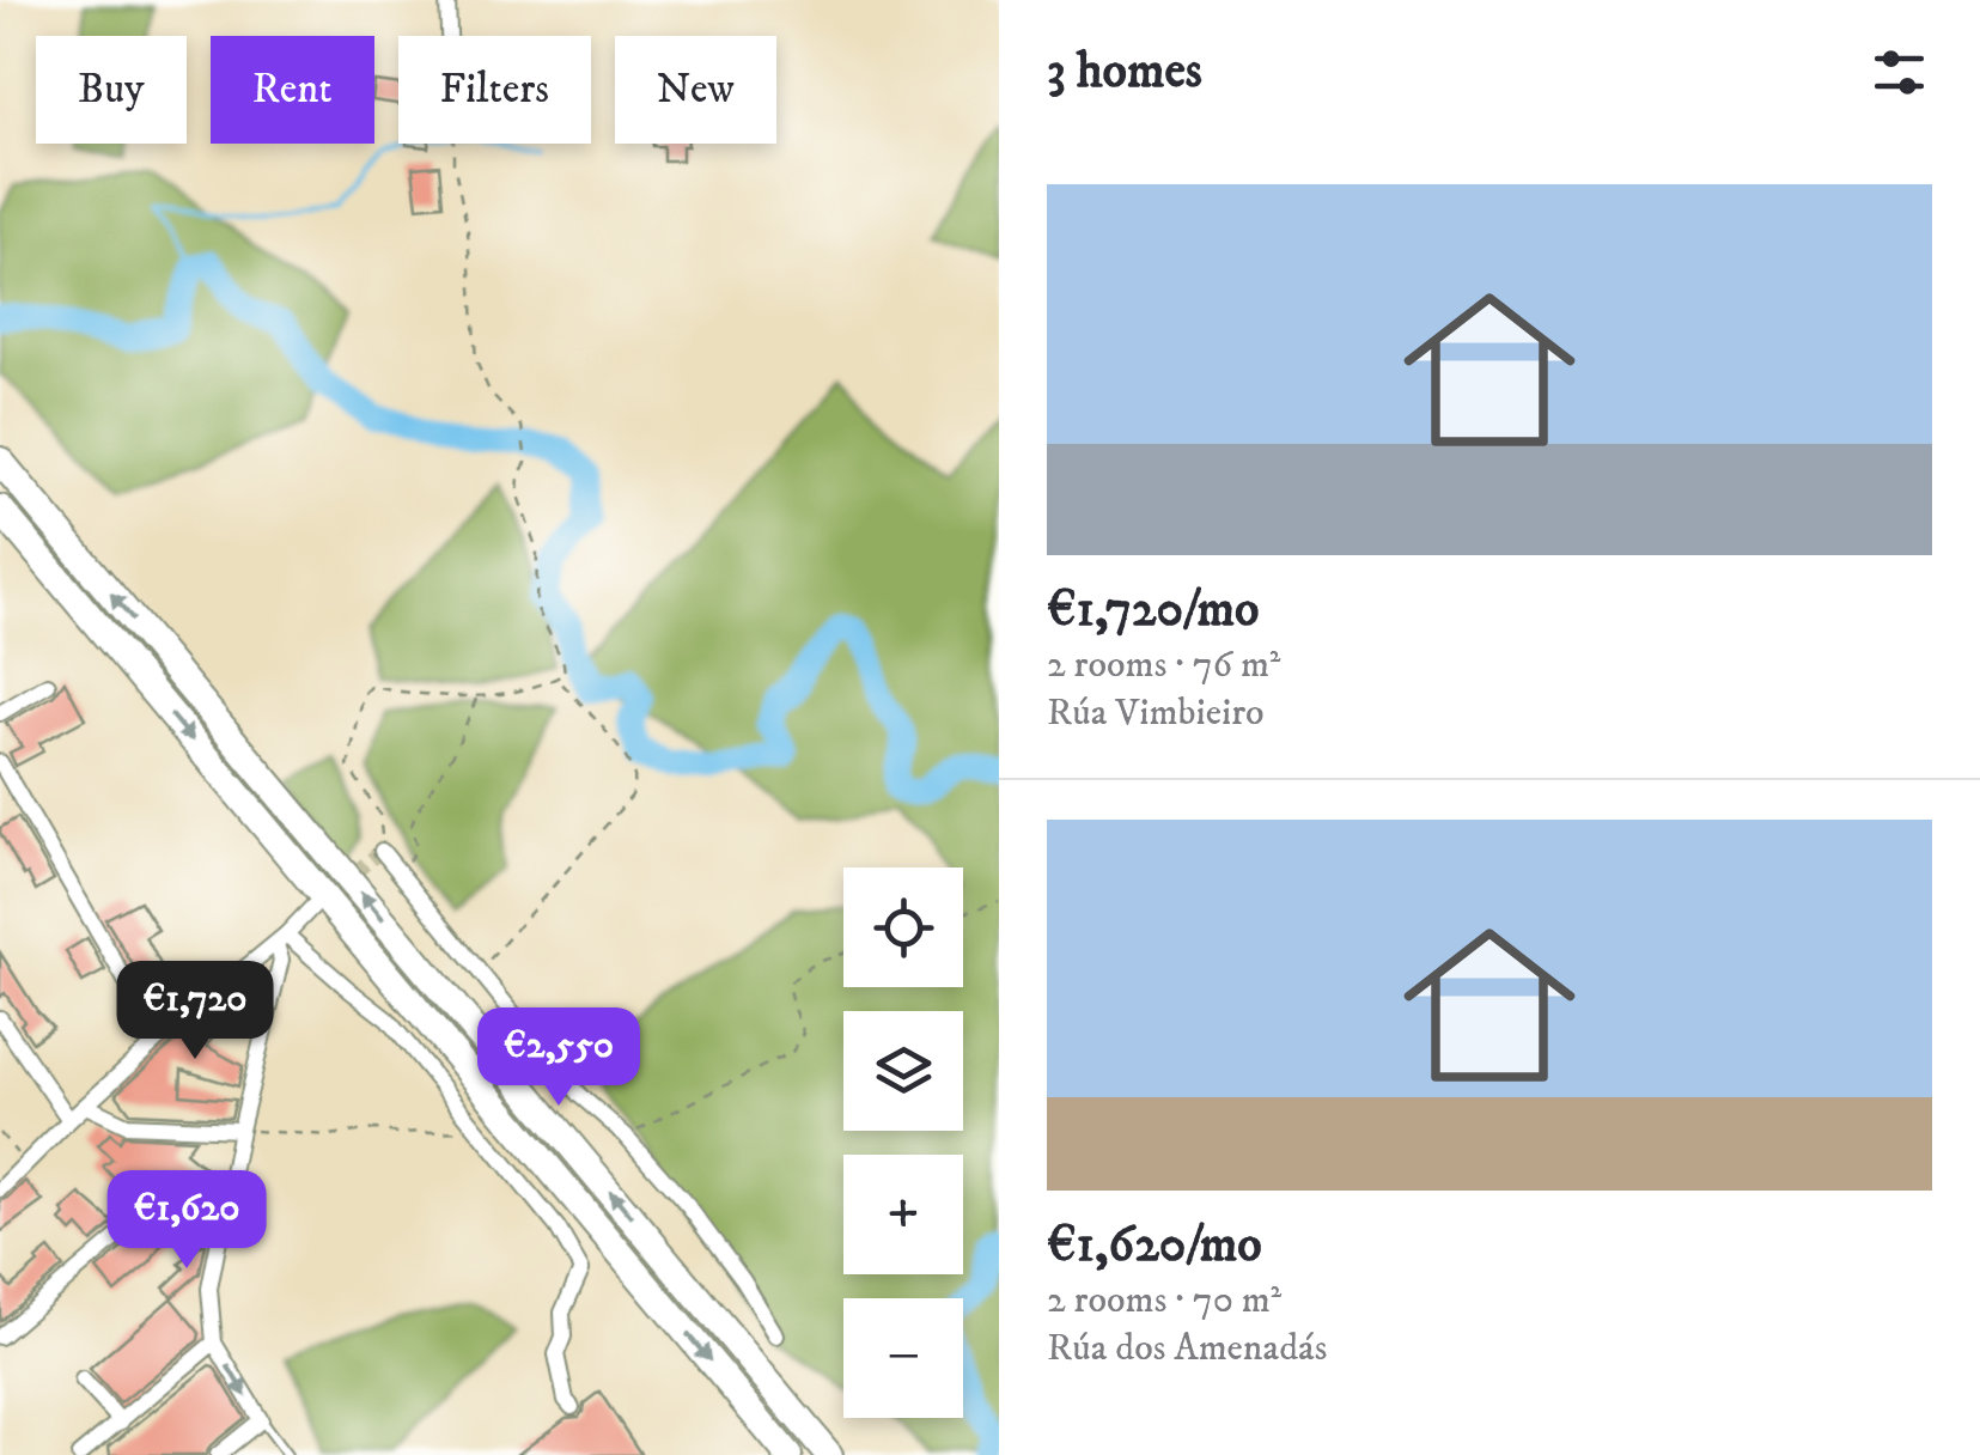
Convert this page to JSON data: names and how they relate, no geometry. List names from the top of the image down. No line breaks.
{"page":{"heading":"3 homes","chip":["Buy","Rent","Filters","New"],"list":[{"name":"€1,720/mo","note":"2 rooms · 76 m² · Rúa Vimbieiro"},{"name":"€1,620/mo","note":"2 rooms · 70 m² · Rúa dos Amenadás"}],"map_buttons":["+","−"],"price":["€1,720","€2,550","€1,620"]}}
